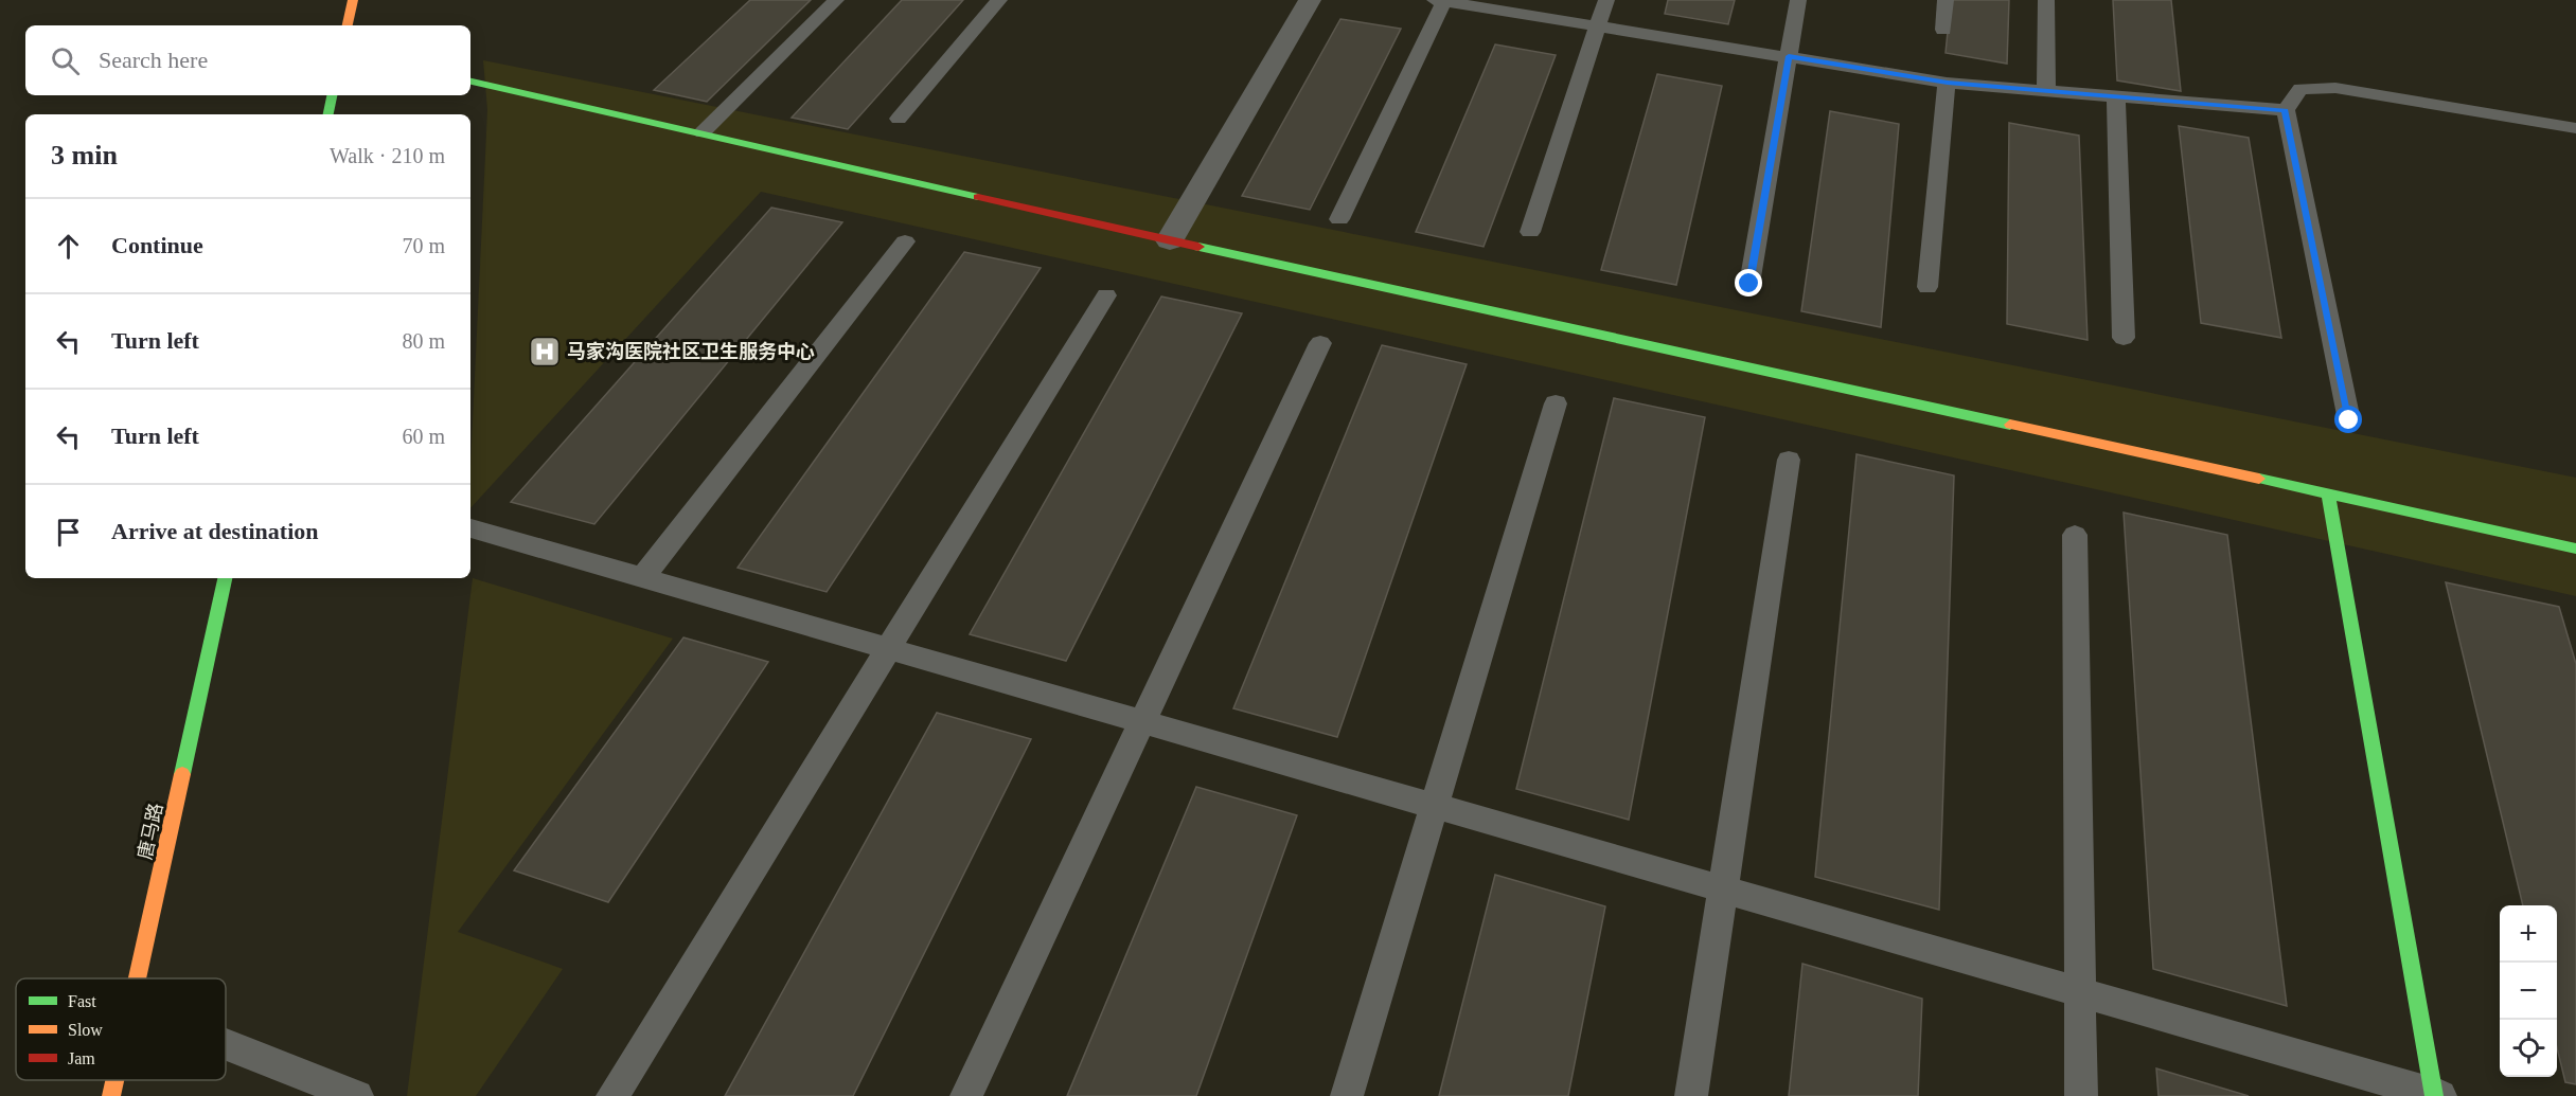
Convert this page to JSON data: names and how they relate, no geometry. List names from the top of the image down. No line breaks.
{"streets":{"street":["唐马路"]},"places":{"hospital":["马家沟医院社区卫生服务中心"]},"legend":["Fast","Slow","Jam"],"page":{"search":"Search here","heading":["3 min","Walk · 210 m"],"list":[["Continue","70 m"],["Turn left","80 m"],["Turn left","60 m"],"Arrive at destination"],"map_buttons":["+","−"]}}
